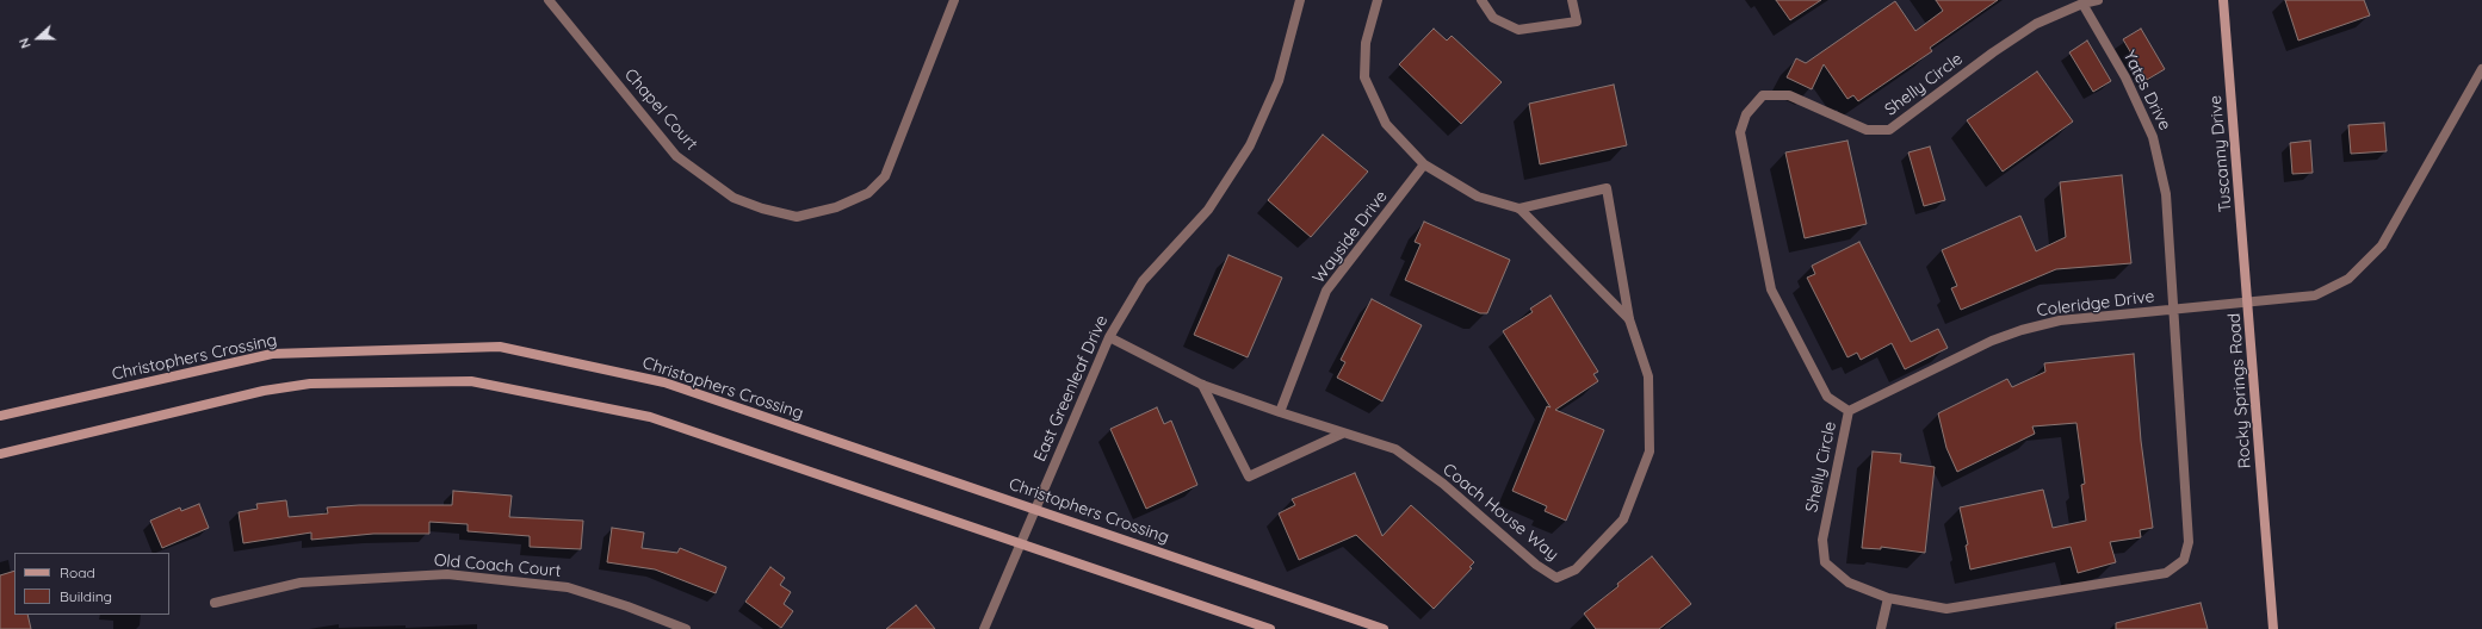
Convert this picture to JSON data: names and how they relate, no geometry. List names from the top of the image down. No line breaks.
{"streets":{"street":["Shelly Circle","Yates Drive","Chapel Court","Tuscanny Drive","Wayside Drive","Coleridge Drive","Christophers Crossing","East Greenleaf Drive","Rocky Springs Road","Coach House Way","Old Coach Court"]},"crossings":[["Shelly Circle","Yates Drive"],["Shelly Circle","Coleridge Drive"],["Yates Drive","Coleridge Drive"],["Tuscanny Drive","Coleridge Drive"],["Tuscanny Drive","Rocky Springs Road"],["Wayside Drive","Coach House Way"],["Coleridge Drive","Rocky Springs Road"],["Christophers Crossing","East Greenleaf Drive"],["East Greenleaf Drive","Coach House Way"]],"legend":["Road","Building"],"north":"left"}
